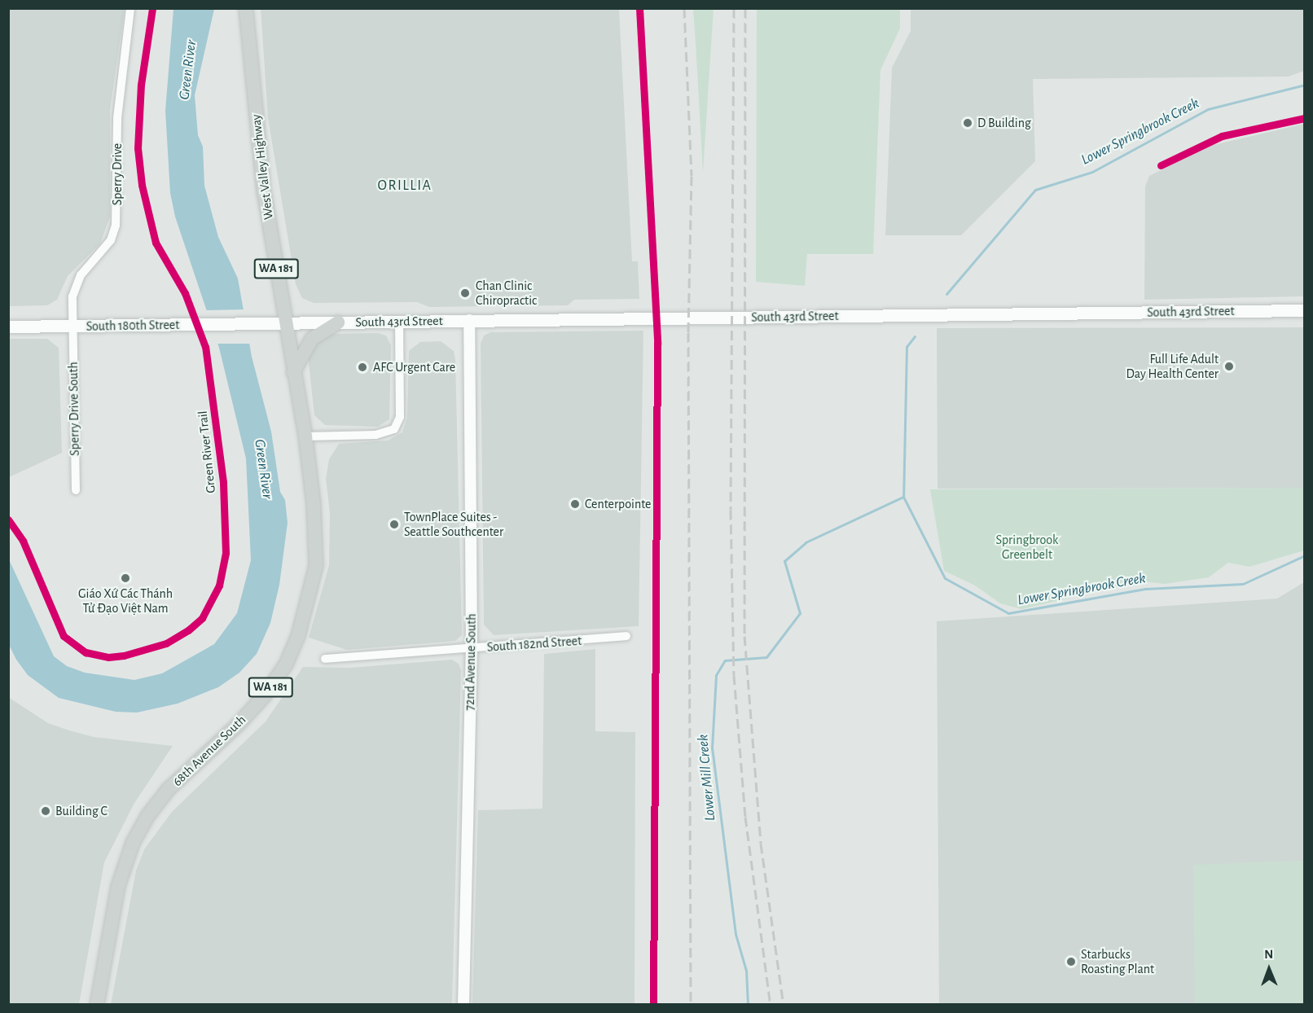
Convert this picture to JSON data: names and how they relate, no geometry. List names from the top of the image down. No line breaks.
{"streets":{"main road":["West Valley Highway","WA 181","South 43rd Street","South 180th Street","68th Avenue South"],"street":["Sperry Drive","Sperry Drive South","South 182nd Street","72nd Avenue South"],"cycle path":["Green River Trail"]},"crossings":[["West Valley Highway","South 43rd Street"],["West Valley Highway","South 180th Street"],["West Valley Highway","68th Avenue South"],["Sperry Drive","South 180th Street"],["Sperry Drive","Sperry Drive South"],["South 43rd Street","South 180th Street"],["South 43rd Street","72nd Avenue South"],["South 43rd Street","68th Avenue South"],["South 180th Street","Sperry Drive South"],["South 180th Street","68th Avenue South"],["South 182nd Street","72nd Avenue South"]],"districts":["ORILLIA"],"water":["Green River","Lower Springbrook Creek","Lower Mill Creek"],"parks":["Springbrook Greenbelt"],"places":["D Building","Chan Clinic Chiropractic","Full Life Adult Day Health Center","AFC Urgent Care","Centerpointe","TownPlace Suites - Seattle Southcenter","Giáo Xứ Các Thánh Tử Đạo Việt Nam","Building C","Starbucks Roasting Plant"],"north":"top"}
